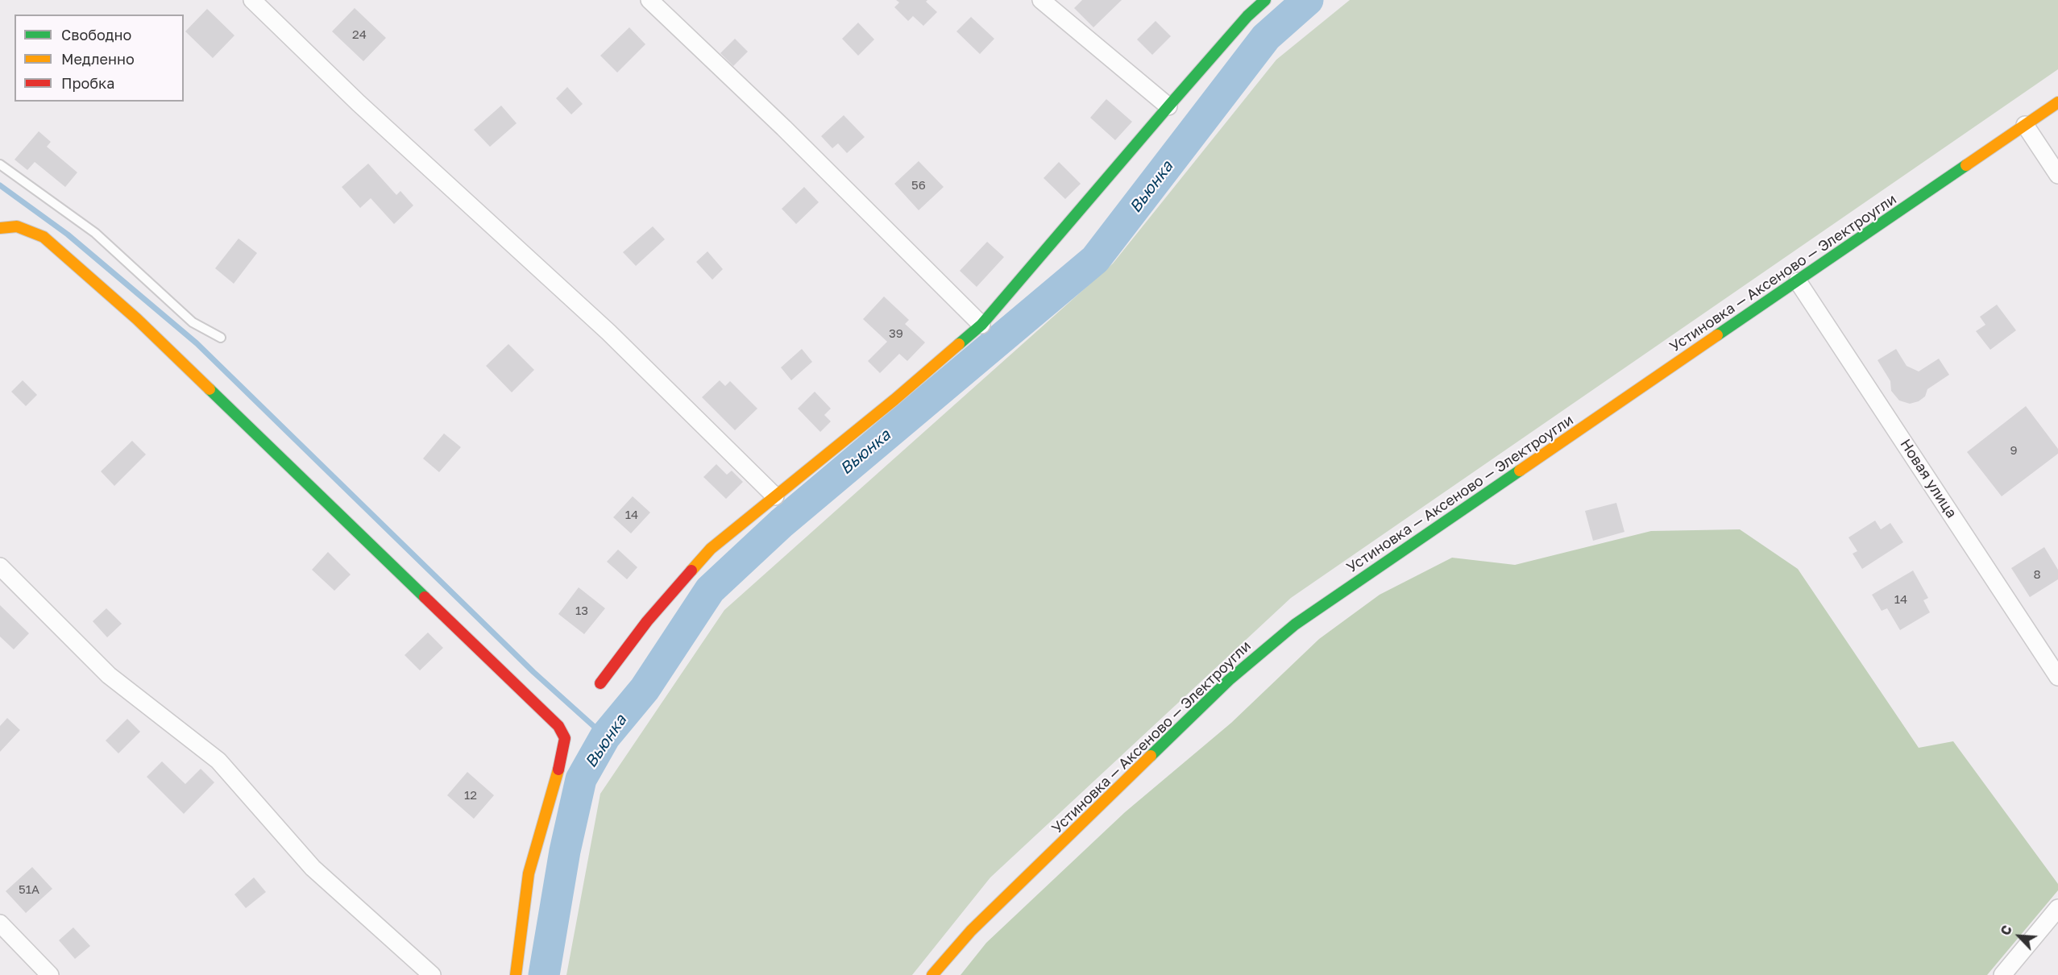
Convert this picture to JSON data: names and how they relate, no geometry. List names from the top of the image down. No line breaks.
{"streets":{"street":["Устиновка — Аксеново — Электроугли","Новая улица"]},"crossings":[["Устиновка — Аксеново — Электроугли","Новая улица"]],"water":["Вьюнка"],"house_numbers":["24","56","39","9","14","8","14","13","12","51А"],"legend":["Свободно","Медленно","Пробка"],"north":"top left"}
